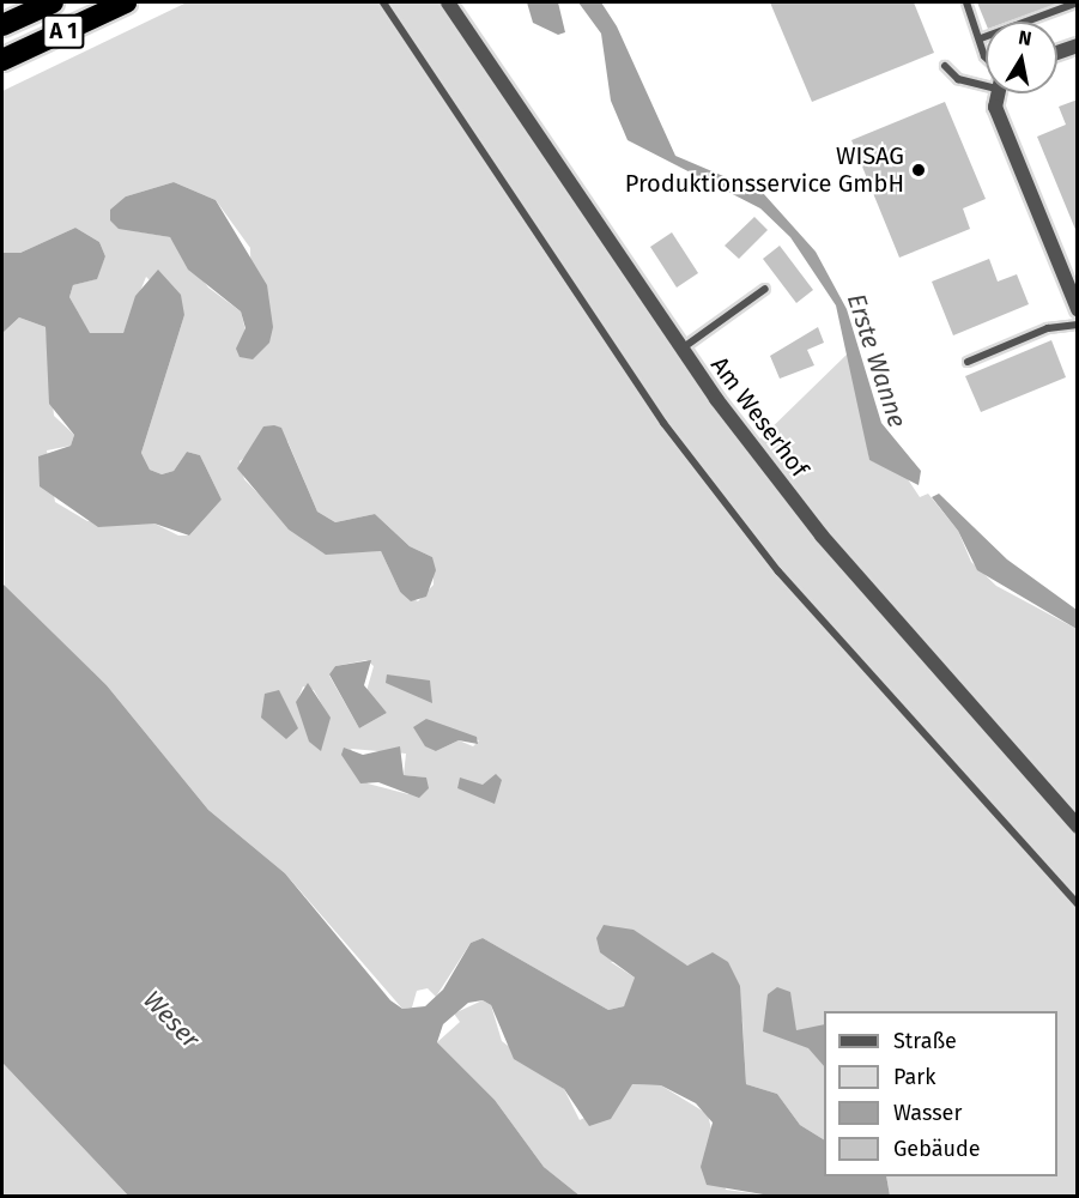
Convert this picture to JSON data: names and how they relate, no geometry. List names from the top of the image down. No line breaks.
{"streets":{"highway":["A 1"],"street":["Am Weserhof"]},"water":["Erste Wanne","Weser"],"places":["WISAG Produktionsservice GmbH"],"legend":["Straße","Park","Wasser","Gebäude"],"north":"top"}
